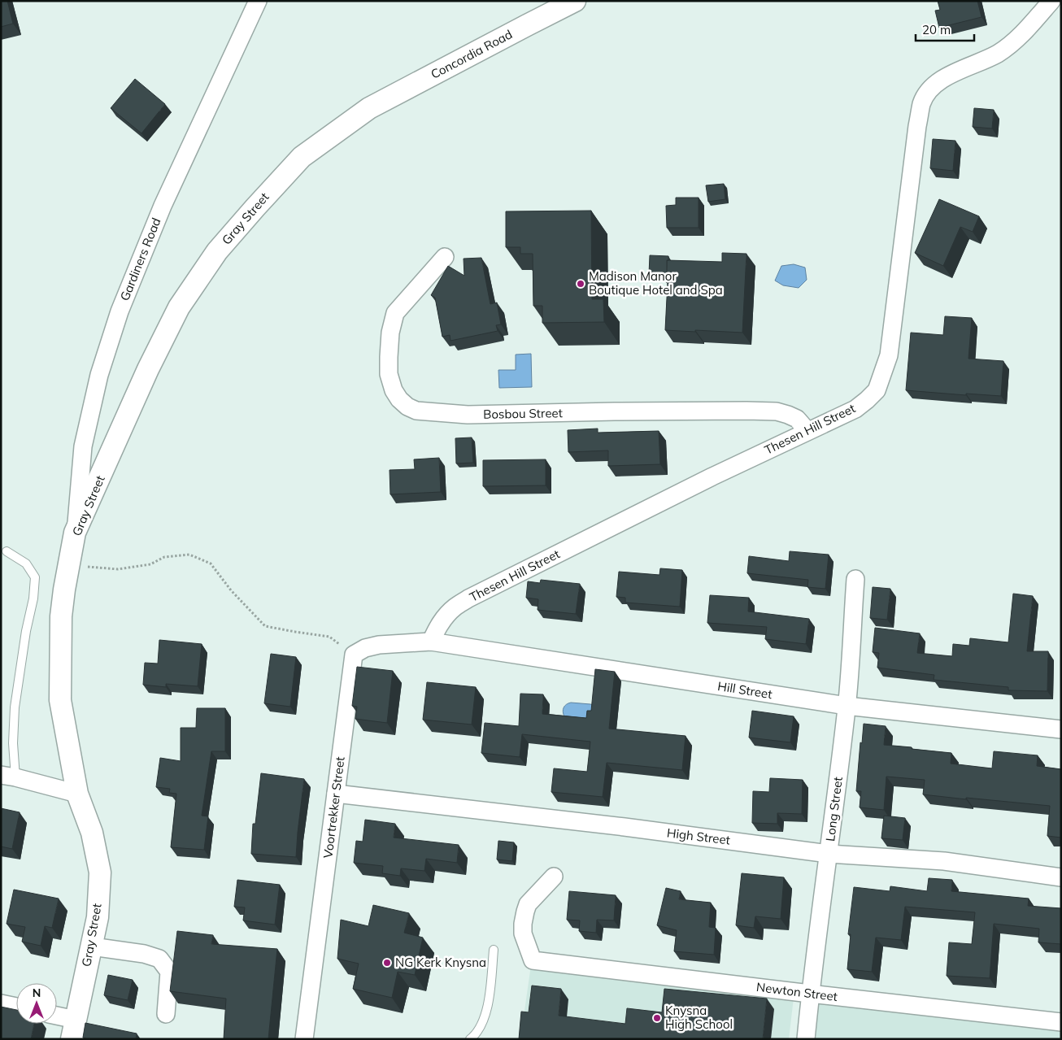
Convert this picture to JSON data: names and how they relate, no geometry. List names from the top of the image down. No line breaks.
{"streets":{"street":["Concordia Road","Gray Street","Gardiners Road","Bosbou Street","Thesen Hill Street","Hill Street","Voortrekker Street","Long Street","High Street","Newton Street"]},"crossings":[["Concordia Road","Gray Street"],["Gray Street","Gardiners Road"],["Bosbou Street","Thesen Hill Street"],["Thesen Hill Street","Hill Street"],["Hill Street","Long Street"],["Voortrekker Street","High Street"],["Long Street","High Street"],["Long Street","Newton Street"]],"places":["Madison Manor Boutique Hotel and Spa","NG Kerk Knysna","Knysna High School"],"scale_bar":"20 m","north":"top"}
